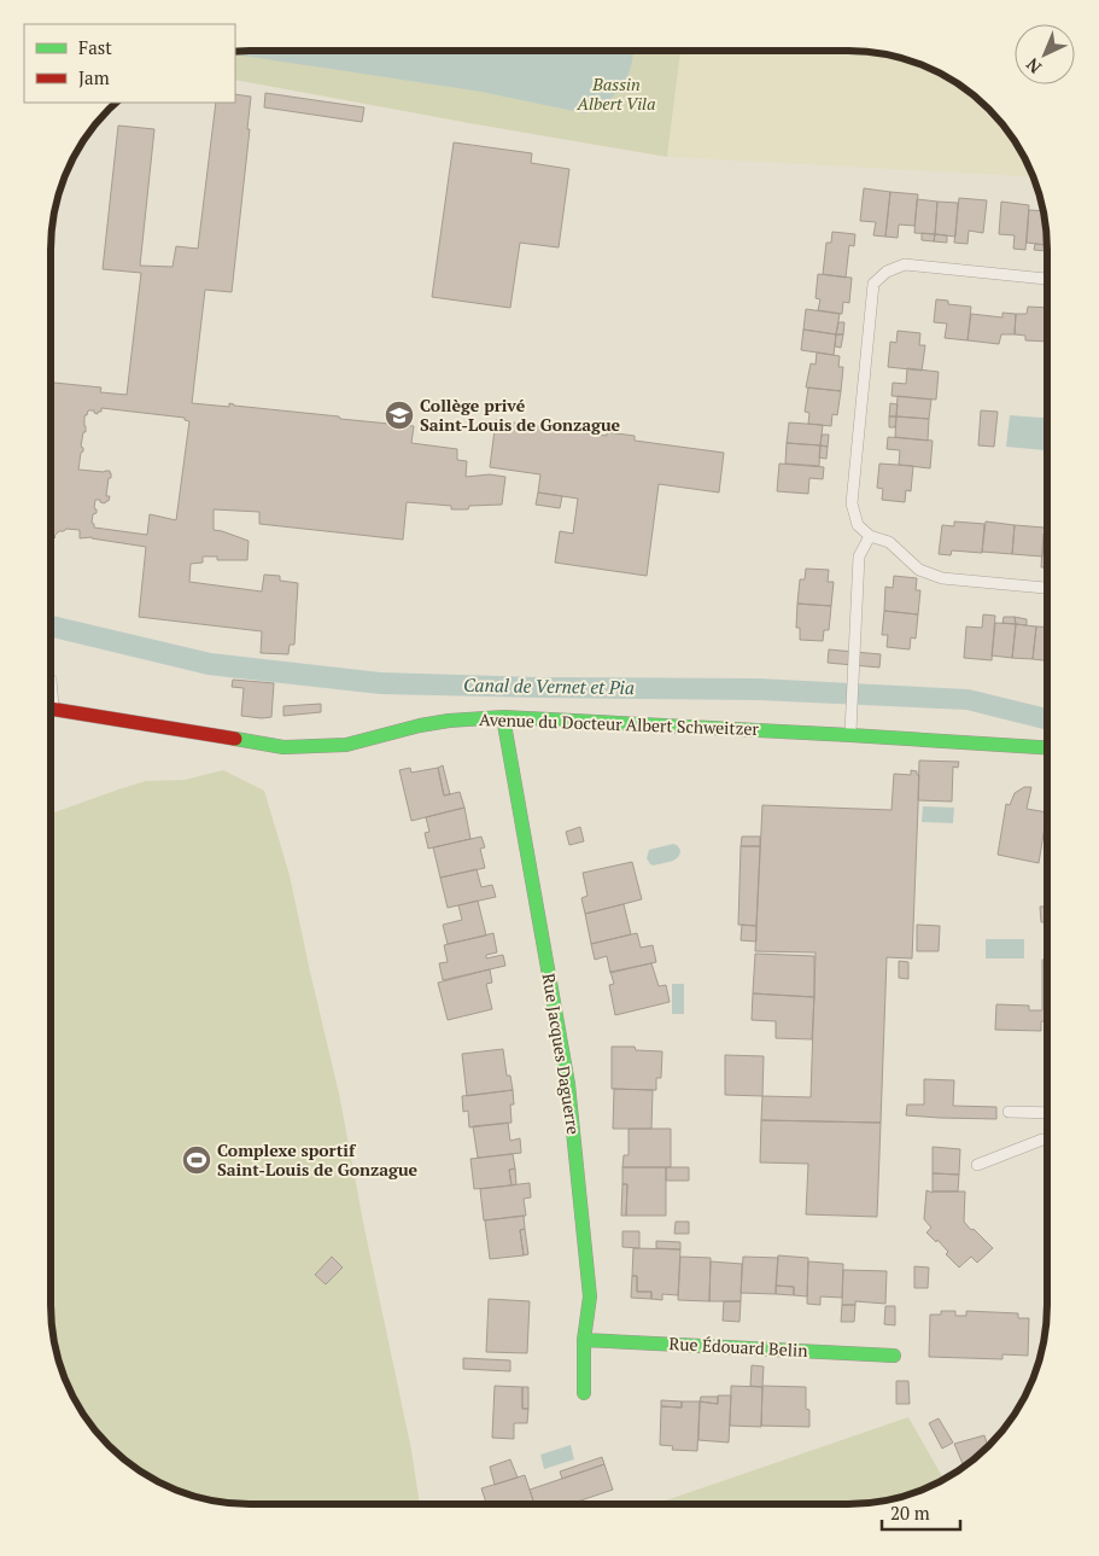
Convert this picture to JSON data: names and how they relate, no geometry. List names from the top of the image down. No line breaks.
{"streets":{"street":["Avenue du Docteur Albert Schweitzer","Rue Jacques Daguerre","Rue Édouard Belin"]},"crossings":[["Avenue du Docteur Albert Schweitzer","Rue Jacques Daguerre"],["Rue Jacques Daguerre","Rue Édouard Belin"]],"water":["Canal de Vernet et Pia"],"parks":["Bassin Albert Vila"],"places":{"school or university":["Collège privé Saint-Louis de Gonzague"],"sports":["Complexe sportif Saint-Louis de Gonzague"]},"legend":["Fast","Jam"],"scale_bar":"20 m","north":"bottom left"}
